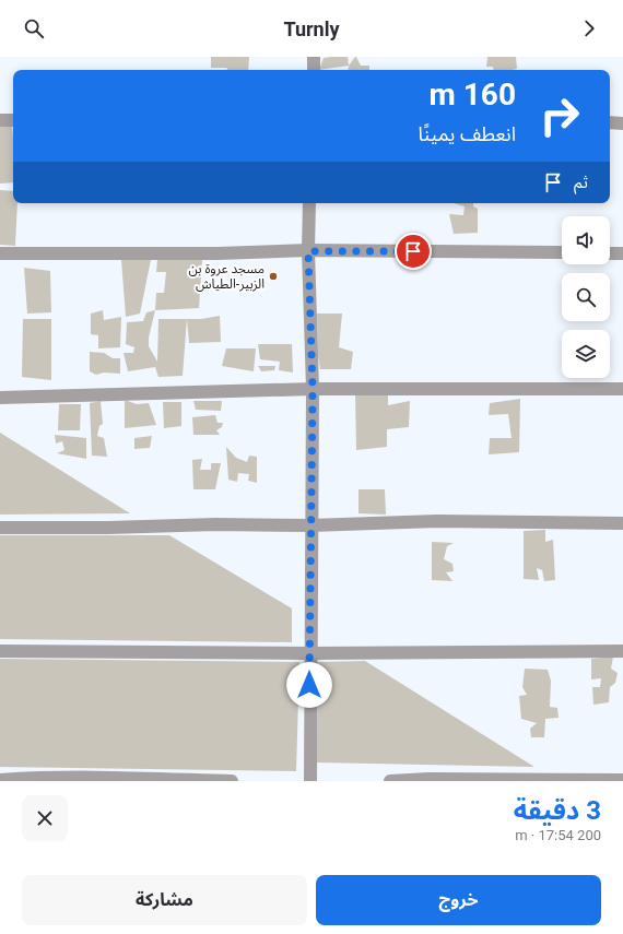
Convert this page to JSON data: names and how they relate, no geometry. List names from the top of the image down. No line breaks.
{"places":["مسجد عروة بن الزبير-الطياش"],"page":{"header":"Turnly","turn":["160 m","انعطف يمينًا"],"then":"ثم","heading":["3 دقيقة","200 m · 17:54"],"buttons":["خروج","مشاركة"]}}
